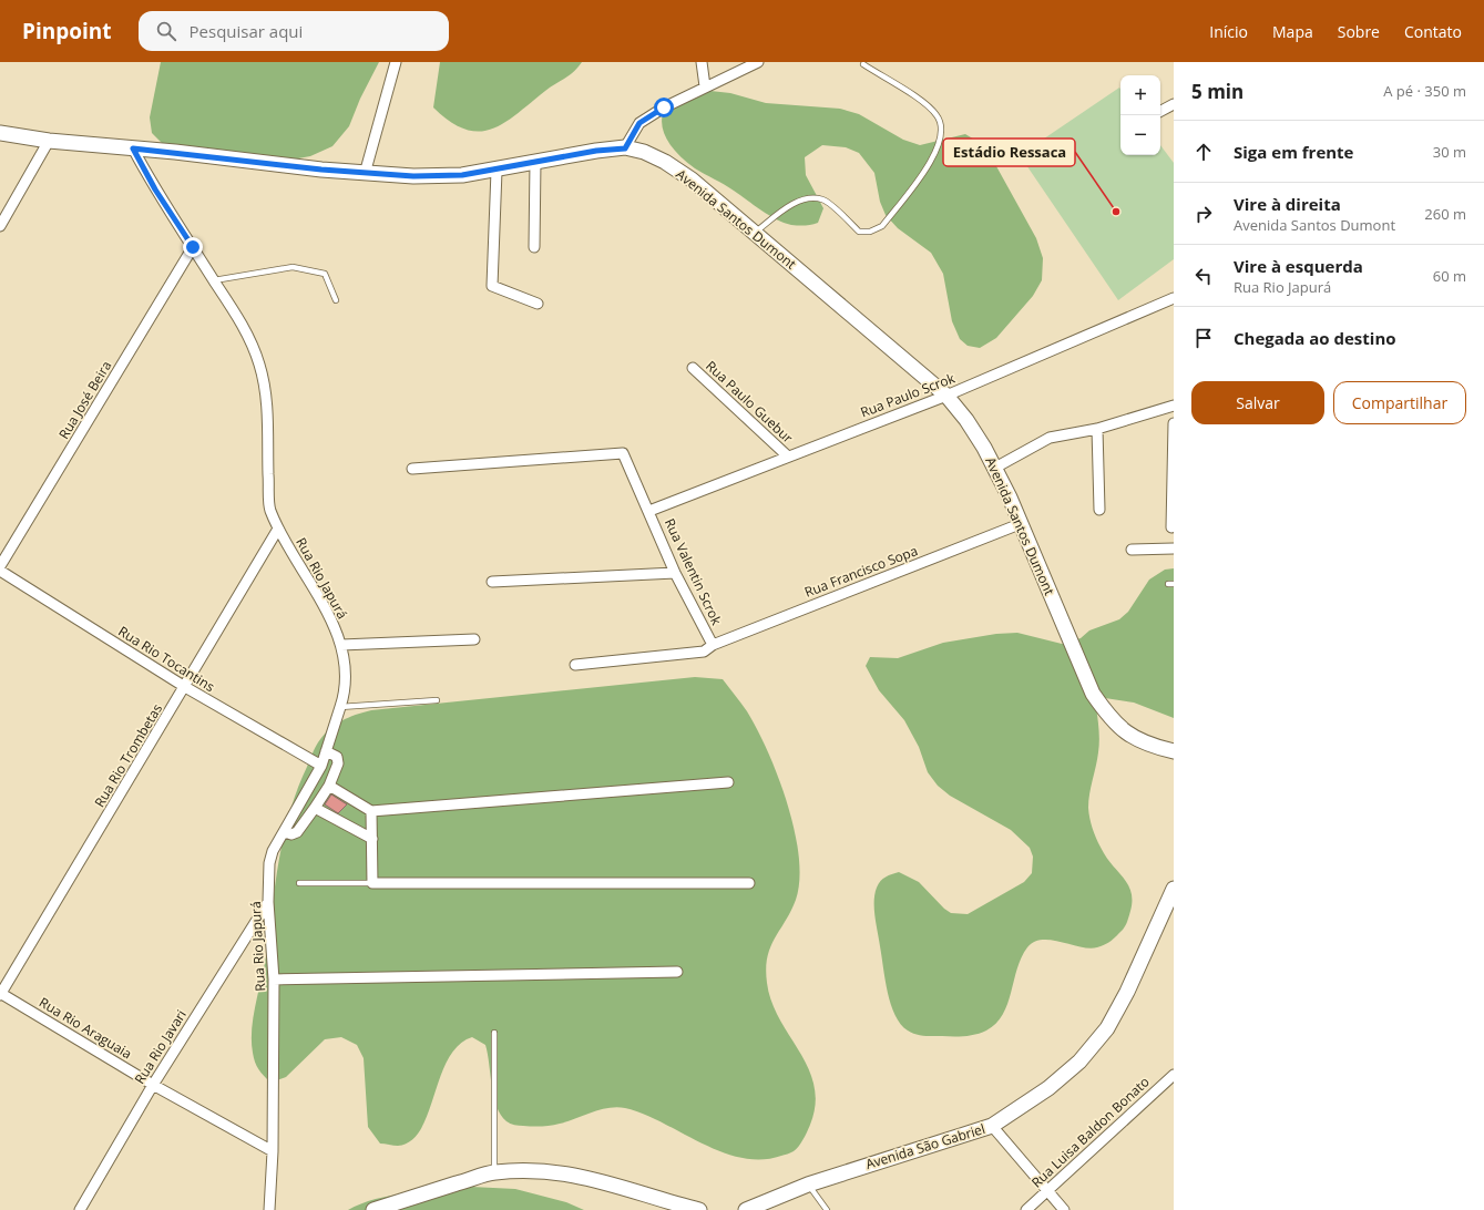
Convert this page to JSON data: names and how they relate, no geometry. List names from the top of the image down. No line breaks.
{"streets":{"street":["Avenida Santos Dumont","Rua Paulo Scrok","Rua José Beira","Rua Paulo Guebur","Rua Valentin Scrok","Rua Francisco Sopa","Rua Rio Japurá","Rua Rio Tocantins","Rua Rio Trombetas","Rua Rio Araguaia","Rua Rio Javari","Rua Luisa Baldon Bonato","Avenida São Gabriel"]},"crossings":[["Avenida Santos Dumont","Rua Paulo Scrok"],["Avenida Santos Dumont","Rua Francisco Sopa"],["Avenida Santos Dumont","Rua Rio Japurá"],["Rua Paulo Scrok","Rua Paulo Guebur"],["Rua Paulo Scrok","Rua Valentin Scrok"],["Rua José Beira","Rua Rio Japurá"],["Rua Valentin Scrok","Rua Francisco Sopa"],["Rua Rio Japurá","Rua Rio Tocantins"],["Rua Rio Japurá","Rua Rio Trombetas"],["Rua Rio Japurá","Rua Rio Araguaia"],["Rua Rio Japurá","Rua Rio Javari"],["Rua Rio Tocantins","Rua Rio Trombetas"],["Rua Rio Trombetas","Rua Rio Araguaia"],["Rua Rio Araguaia","Rua Rio Javari"]],"places":["Estádio Ressaca"],"page":{"header":"Pinpoint","search":"Pesquisar aqui","nav":["Início","Mapa","Sobre","Contato"],"heading":["5 min","A pé · 350 m"],"map_buttons":["+","−"],"list":[["Siga em frente","30 m"],["Vire à direita","Avenida Santos Dumont","260 m"],["Vire à esquerda","Rua Rio Japurá","60 m"],"Chegada ao destino"],"buttons":["Salvar","Compartilhar"]}}
